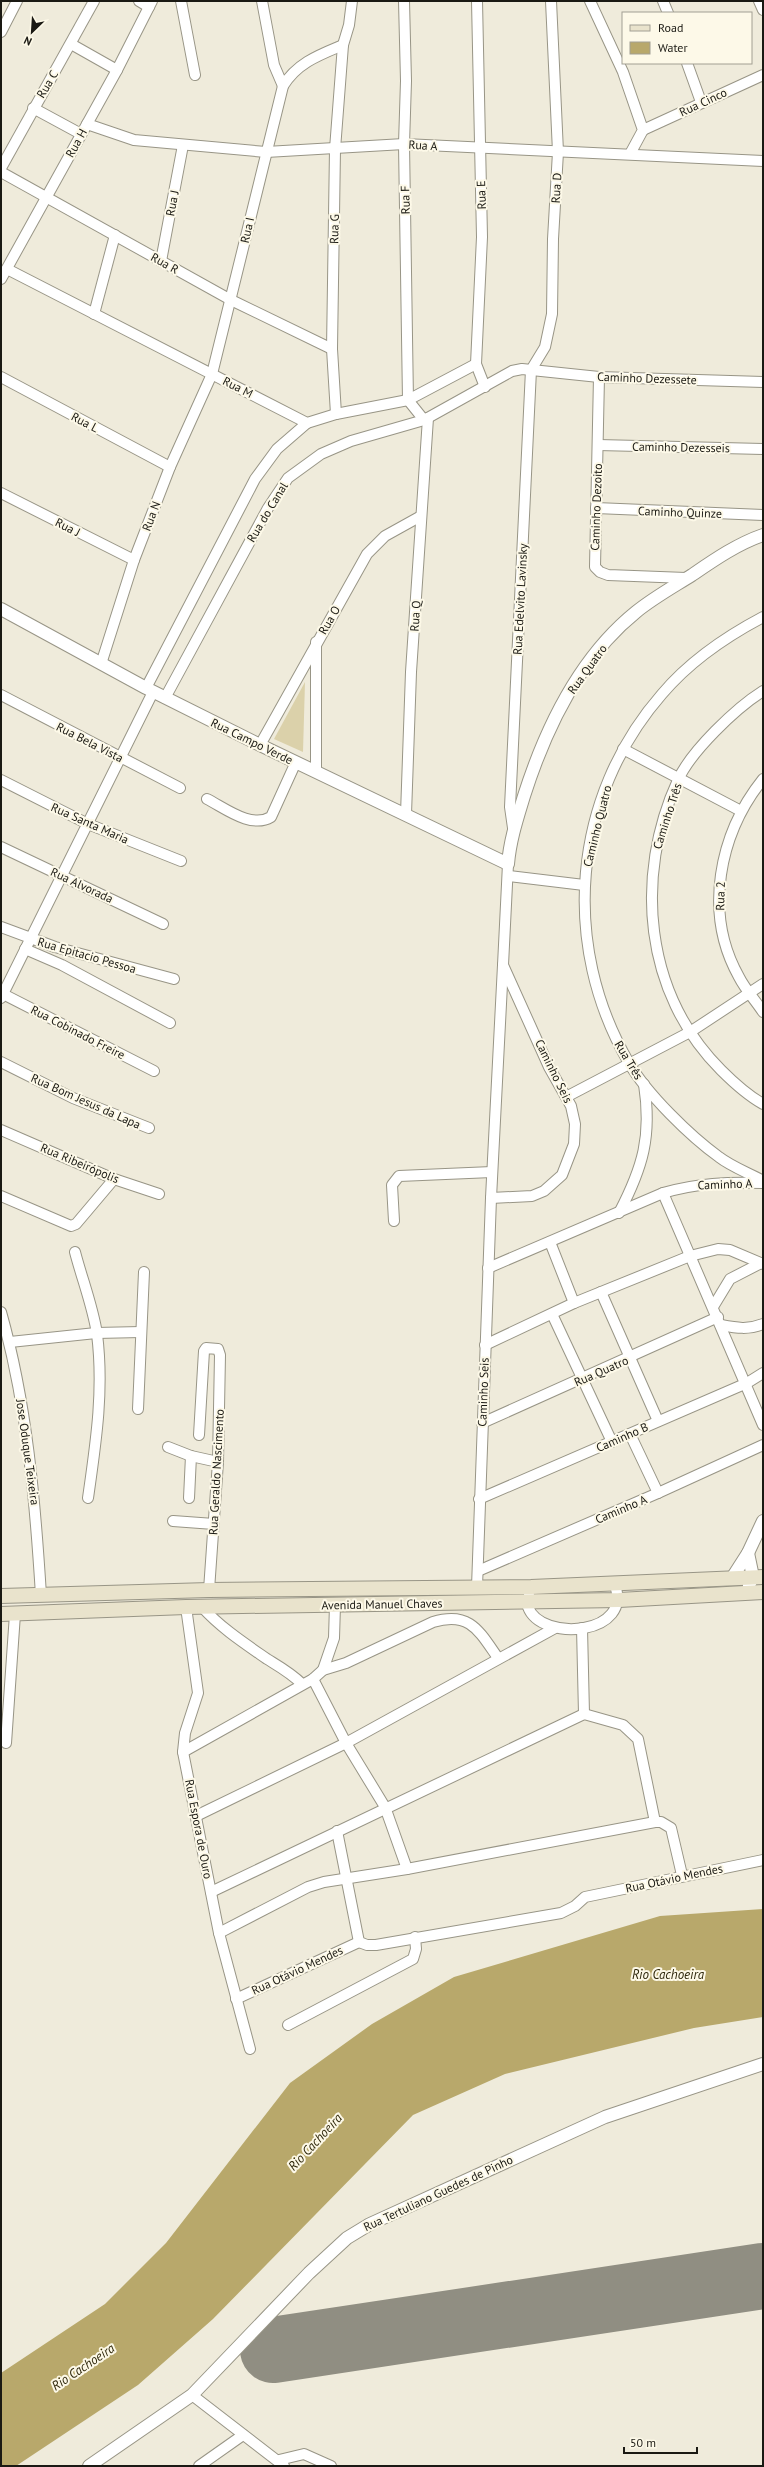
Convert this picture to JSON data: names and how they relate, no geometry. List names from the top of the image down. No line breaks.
{"streets":{"main road":["Avenida Manuel Chaves"],"street":["Rua C","Rua Cinco","Rua H","Rua A","Rua D","Rua E","Rua F","Rua J","Rua G","Rua I","Rua R","Caminho Dezessete","Rua M","Rua L","Caminho Dezesseis","Caminho Dezoito","Rua do Canal","Caminho Quinze","Rua N","Rua Edelvito Lavinsky","Rua Q","Rua O","Rua Quatro","Rua Campo Verde","Rua Bela Vista","Caminho Três","Rua Santa Maria","Caminho Quatro","Rua Alvorada","Rua 2","Rua Epitacio Pessoa","Rua Cobinado Freire","Rua Três","Caminho Seis","Rua Bom Jesus da Lapa","Rua Ribeirópolis","Caminho A","Caminho B","Jose Oduque Teixeira","Rua Geraldo Nascimento","Rua Espora de Ouro","Rua Otávio Mendes","Rua Tertuliano Guedes de Pinho"]},"crossings":[["Rua H","Rua A"],["Rua H","Rua R"],["Rua H","Rua M"],["Rua A","Rua D"],["Rua A","Rua E"],["Rua A","Rua F"],["Rua A","Rua J"],["Rua A","Rua G"],["Rua A","Rua I"],["Rua D","Caminho Dezessete"],["Rua D","Rua Edelvito Lavinsky"],["Rua E","Caminho Dezessete"],["Rua E","Rua do Canal"],["Rua J","Rua R"],["Rua J","Rua N"],["Rua G","Rua R"],["Rua I","Rua R"],["Rua I","Rua M"],["Rua I","Rua N"],["Caminho Dezessete","Caminho Dezoito"],["Caminho Dezessete","Rua do Canal"],["Caminho Dezessete","Rua Edelvito Lavinsky"],["Rua M","Rua do Canal"],["Rua M","Rua N"],["Rua L","Rua N"],["Caminho Dezesseis","Caminho Dezoito"],["Caminho Dezoito","Caminho Quinze"],["Caminho Dezoito","Rua Quatro"],["Rua do Canal","Rua Q"],["Rua do Canal","Rua Campo Verde"],["Rua do Canal","Rua Bela Vista"],["Rua do Canal","Rua Santa Maria"],["Rua do Canal","Rua Alvorada"],["Rua do Canal","Rua Epitacio Pessoa"],["Rua do Canal","Rua Cobinado Freire"],["Rua N","Rua Campo Verde"],["Rua Edelvito Lavinsky","Rua Quatro"],["Rua Q","Rua O"],["Rua Q","Rua Campo Verde"],["Rua O","Rua Campo Verde"],["Rua Quatro","Rua Campo Verde"],["Rua Quatro","Caminho Seis"],["Rua Campo Verde","Caminho Seis"],["Caminho Quatro","Rua Três"],["Rua Três","Caminho A"],["Caminho Seis","Caminho A"],["Caminho Seis","Caminho B"],["Caminho Seis","Avenida Manuel Chaves"],["Jose Oduque Teixeira","Avenida Manuel Chaves"],["Rua Geraldo Nascimento","Avenida Manuel Chaves"],["Avenida Manuel Chaves","Rua Espora de Ouro"],["Rua Espora de Ouro","Rua Otávio Mendes"]],"water":["Rio Cachoeira"],"legend":["Road","Water"],"scale_bar":"50 m","north":"bottom left"}
